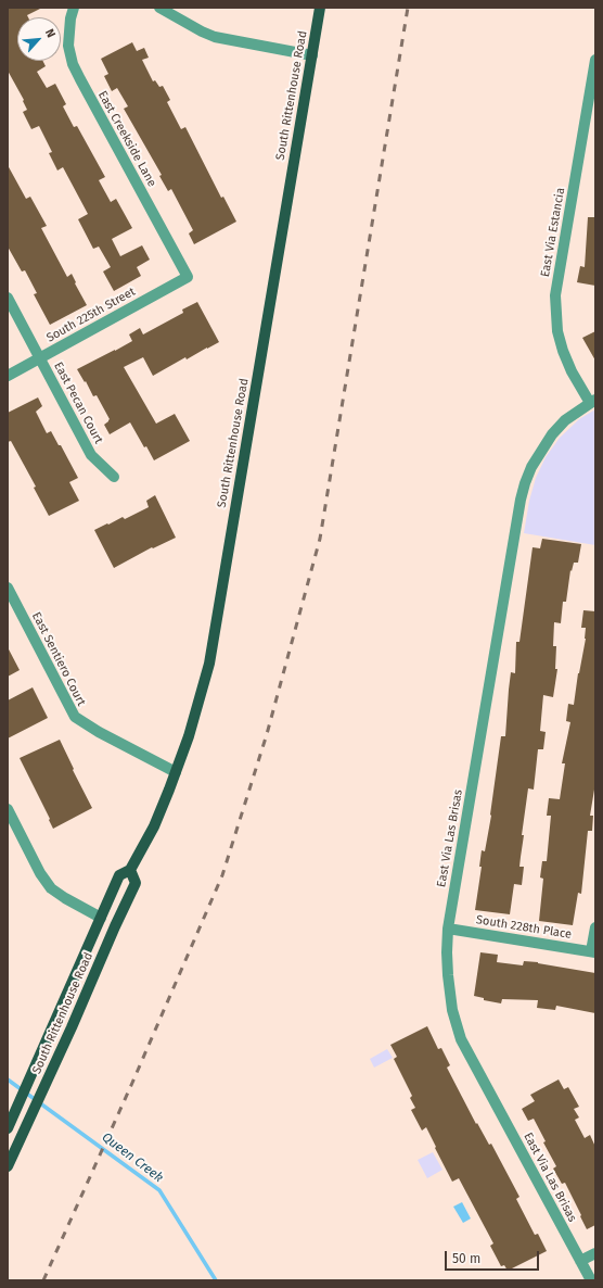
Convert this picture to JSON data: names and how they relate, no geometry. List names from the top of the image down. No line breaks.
{"streets":{"main road":["South Rittenhouse Road"],"street":["East Creekside Lane","East Via Estancia","South 225th Street","East Pecan Court","East Sentiero Court","East Via Las Brisas","South 228th Place"]},"crossings":[["South Rittenhouse Road","East Sentiero Court"],["East Creekside Lane","South 225th Street"],["East Via Estancia","East Via Las Brisas"],["South 225th Street","East Pecan Court"],["East Via Las Brisas","South 228th Place"]],"water":["Queen Creek"],"scale_bar":"50 m","north":"top right"}
